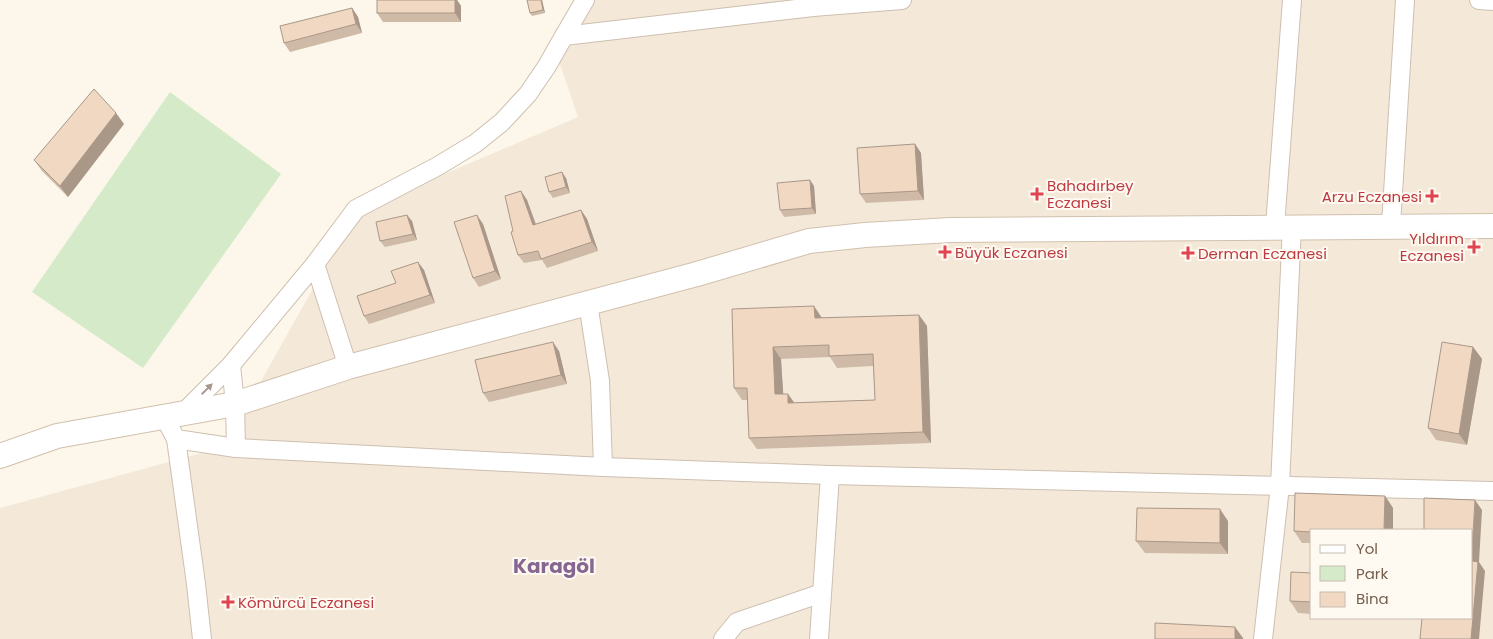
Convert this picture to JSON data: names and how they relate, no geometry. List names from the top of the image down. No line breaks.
{"districts":["Karagöl"],"places":{"health":["Bahadırbey Eczanesi","Arzu Eczanesi","Yıldırım Eczanesi","Büyük Eczanesi","Derman Eczanesi","Kömürcü Eczanesi"]},"legend":["Yol","Park","Bina"]}
